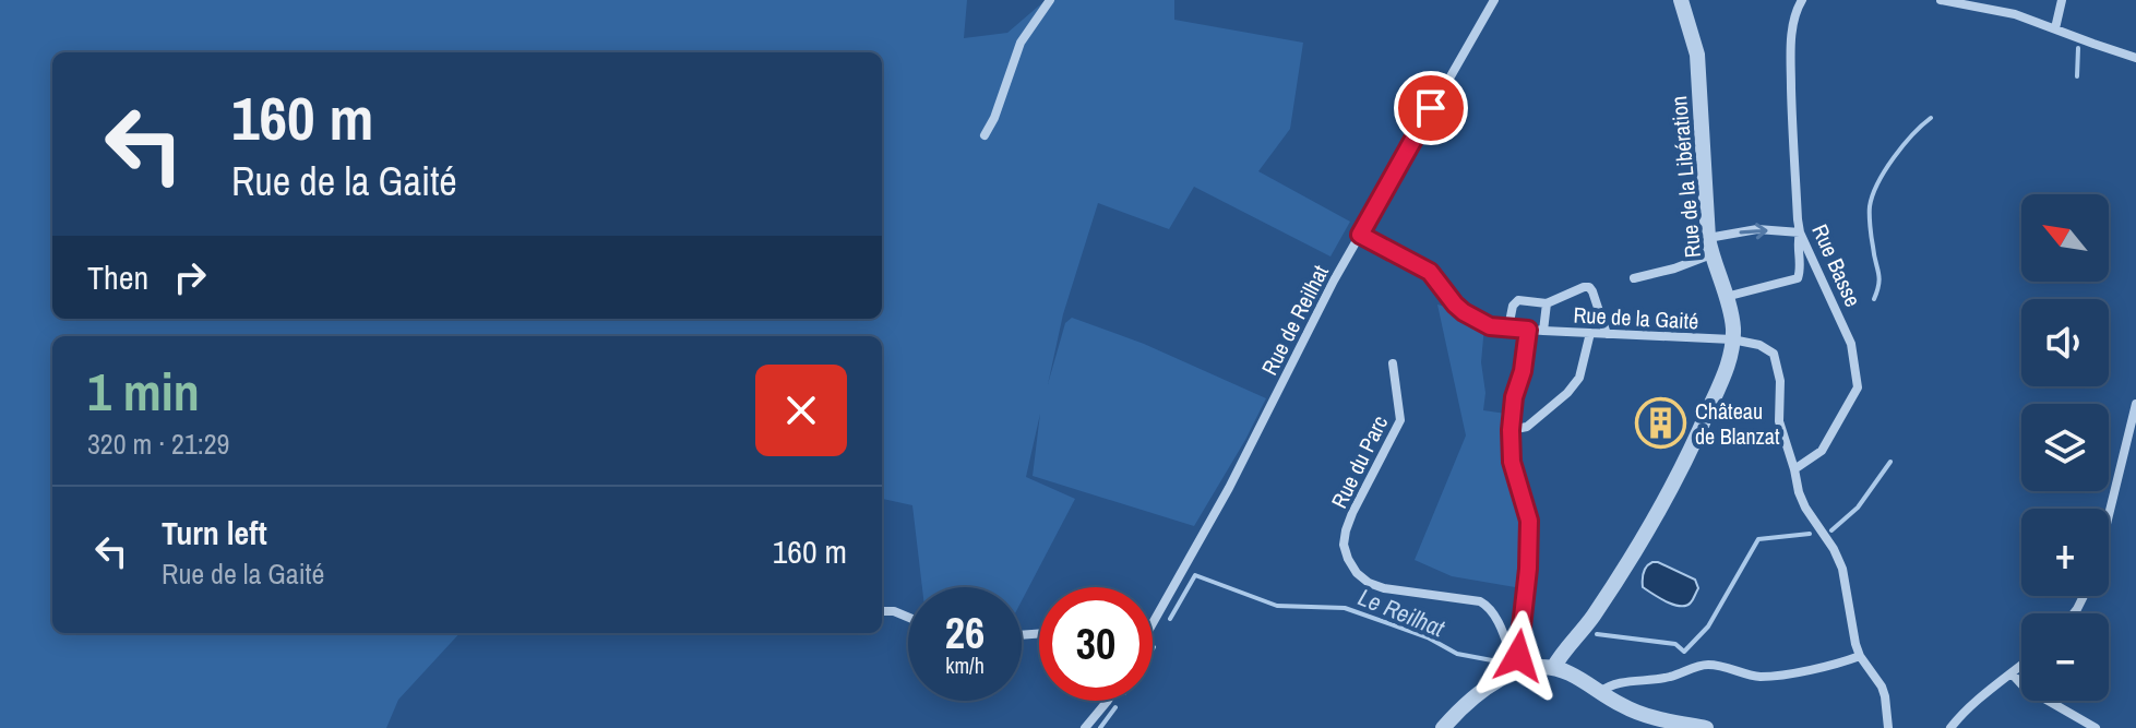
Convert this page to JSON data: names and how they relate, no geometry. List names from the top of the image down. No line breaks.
{"streets":{"street":["Rue de la Libération","Rue Basse","Rue de la Gaité","Rue de Reilhat","Rue du Parc"]},"crossings":[["Rue de la Libération","Rue de la Gaité"],["Rue Basse","Rue de la Gaité"],["Rue de la Gaité","Rue de Reilhat"]],"water":["Le Reilhat"],"places":{"building":["Château de Blanzat"]},"north":"top left","page":{"turn":["160 m","Rue de la Gaité"],"map_buttons":["+","−"],"then":"Then","heading":["1 min","320 m · 21:29"],"list":[{"name":"Turn left","note":"Rue de la Gaité","value":"160 m"}],"speed":"26 km/h","limit":"30"}}
